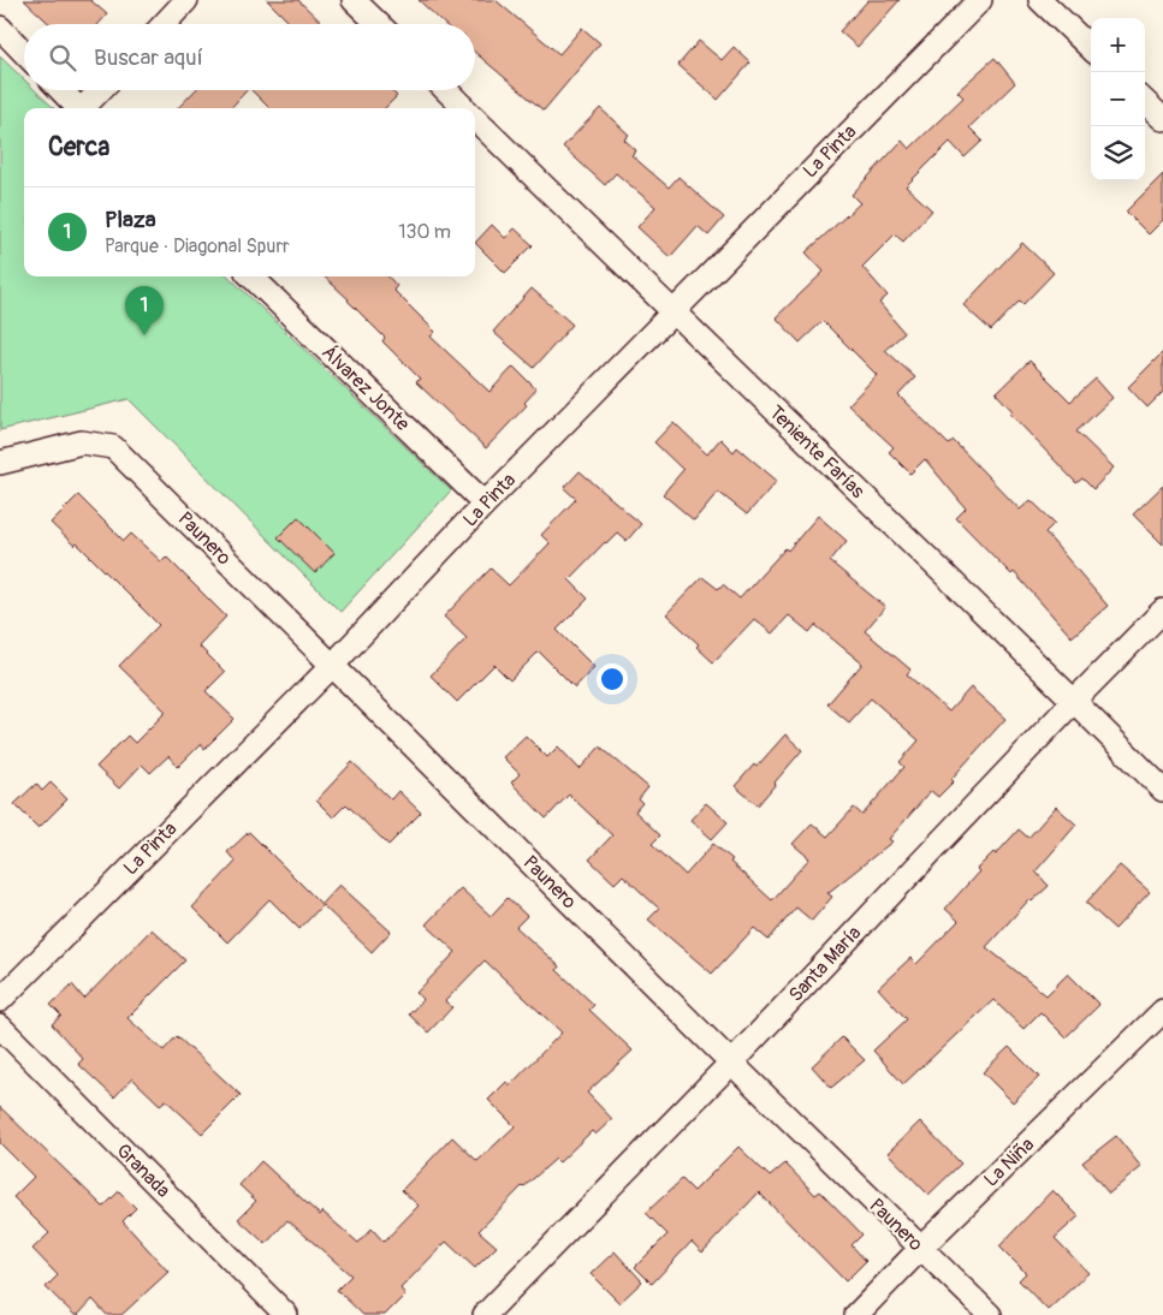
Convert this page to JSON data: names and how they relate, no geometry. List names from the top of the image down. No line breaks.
{"streets":{"street":["La Pinta","Álvarez Jonte","Teniente Farías","Paunero","Santa María","La Niña","Granada"]},"crossings":[["La Pinta","Álvarez Jonte"],["La Pinta","Teniente Farías"],["La Pinta","Paunero"],["Teniente Farías","Santa María"],["Paunero","Santa María"],["Paunero","La Niña"]],"page":{"map_buttons":["+","−"],"search":"Buscar aquí","heading":"Cerca","list":[{"mark":"1","name":"Plaza","note":"Parque · Diagonal Spurr","value":"130 m"}],"pins":"1"}}
